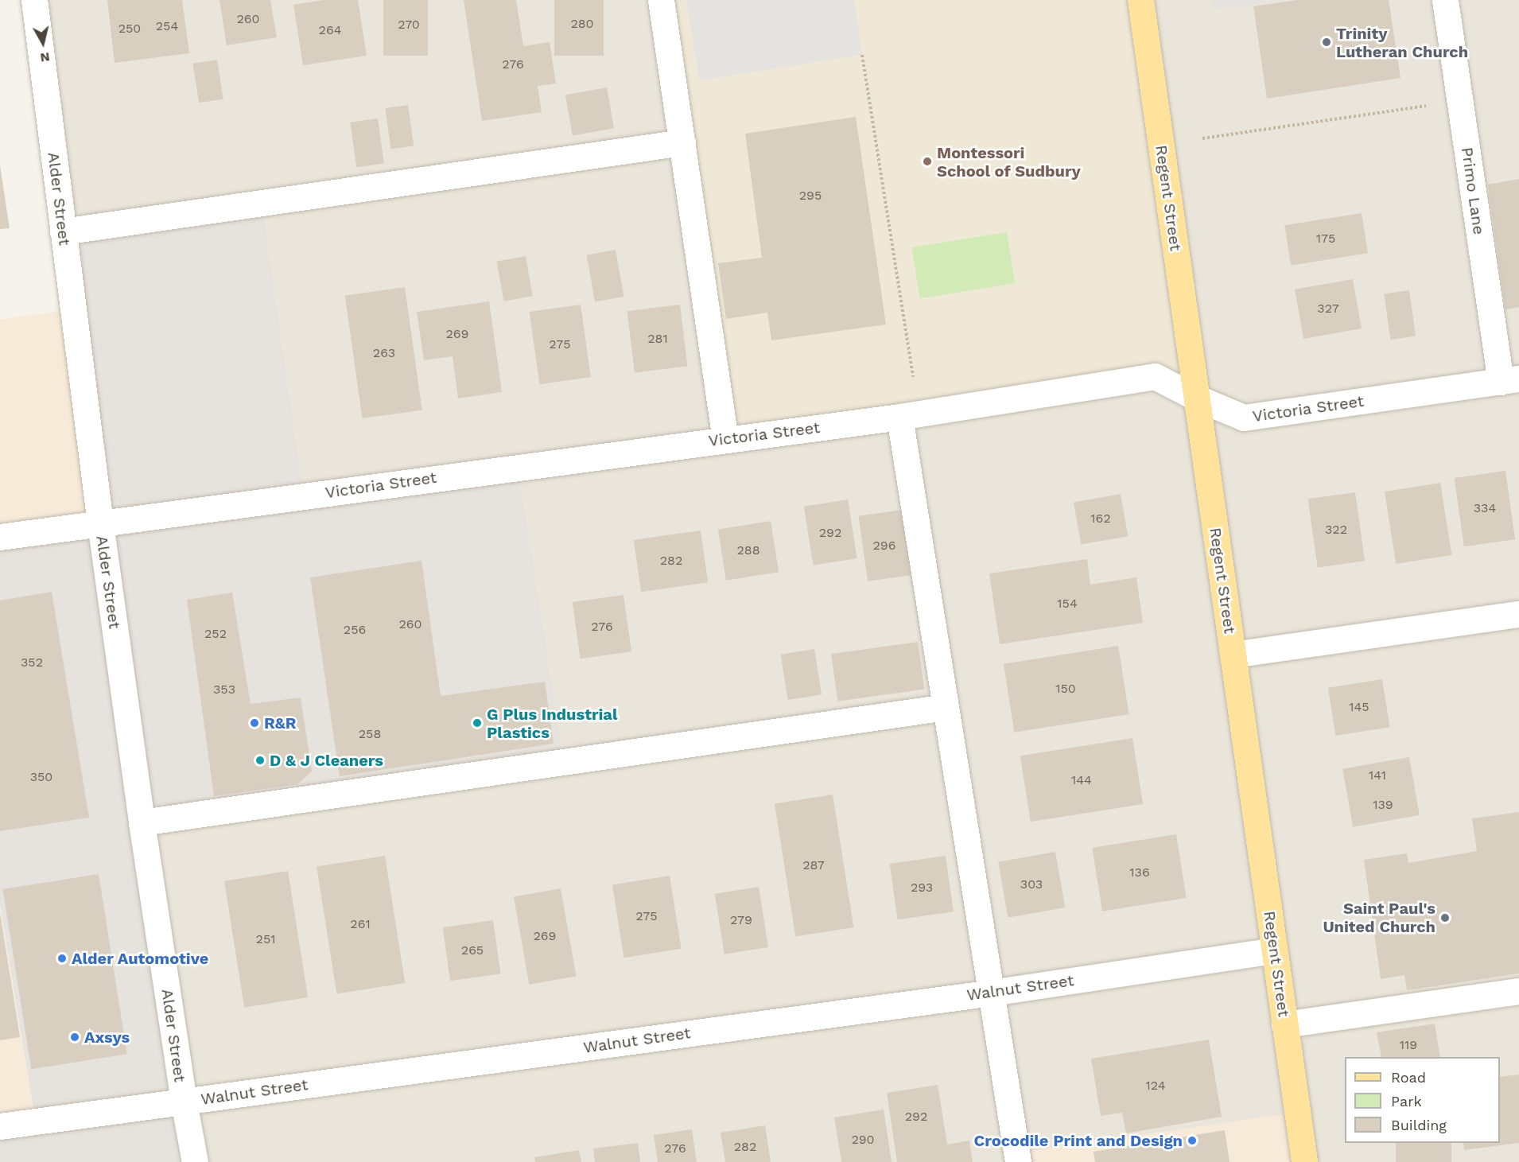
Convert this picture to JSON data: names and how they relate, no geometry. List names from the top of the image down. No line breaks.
{"streets":{"main road":["Regent Street"],"street":["Primo Lane","Alder Street","Victoria Street","Walnut Street"]},"crossings":[["Primo Lane","Victoria Street"],["Regent Street","Victoria Street"],["Regent Street","Walnut Street"],["Alder Street","Victoria Street"],["Alder Street","Walnut Street"]],"places":["Trinity Lutheran Church","Montessori School of Sudbury","R&R","G Plus Industrial Plastics","D & J Cleaners","Saint Paul's United Church","Alder Automotive","Axsys","Crocodile Print and Design"],"house_numbers":["260","280","270","254","250","264","276","295","175","327","269","281","275","263","334","162","322","292","296","288","282","154","260","276","256","252","352","150","353","145","258","141","350","144","139","287","136","303","293","275","279","261","269","251","265","119","124","292","290","282","276"],"legend":["Road","Park","Building"],"north":"bottom"}
